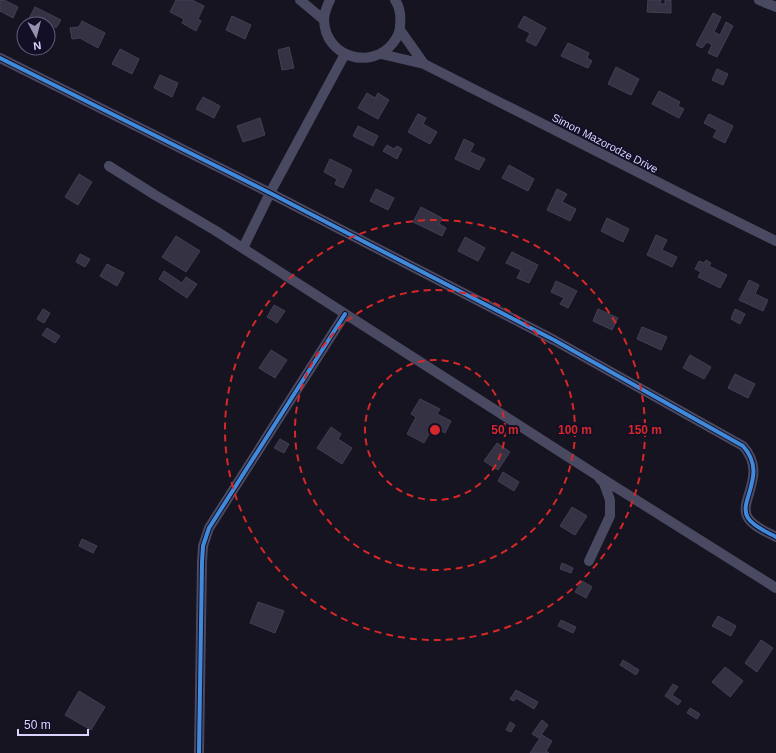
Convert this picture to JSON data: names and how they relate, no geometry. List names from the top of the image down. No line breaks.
{"streets":{"street":["Simon Mazorodze Drive"]},"scale_bar":"50 m","north":"bottom","rings":["50 m","100 m","150 m"]}
